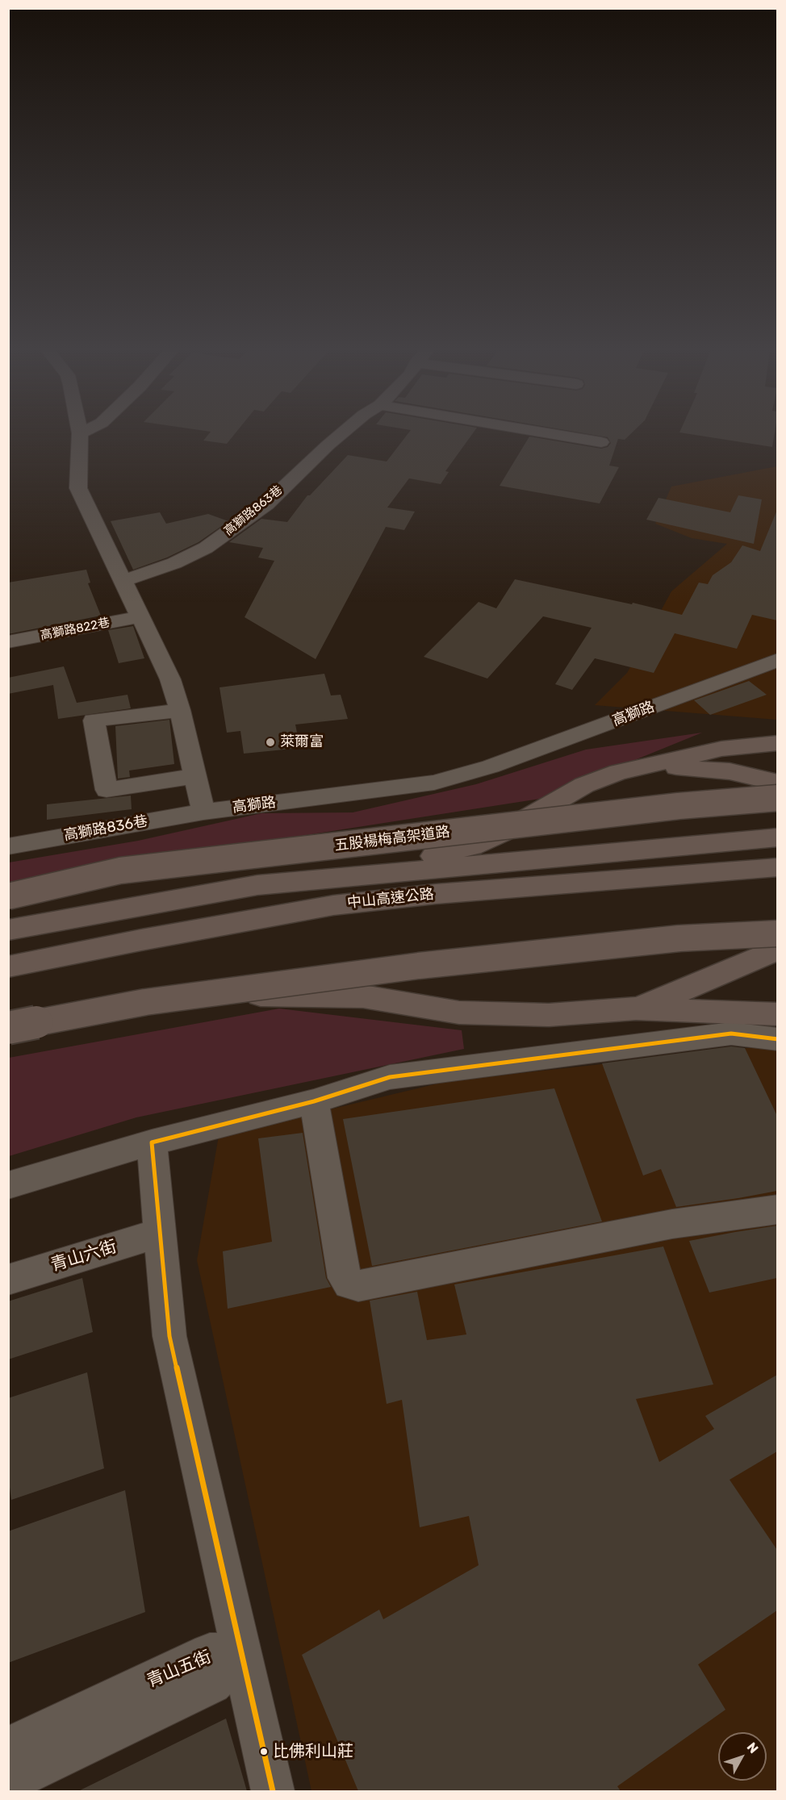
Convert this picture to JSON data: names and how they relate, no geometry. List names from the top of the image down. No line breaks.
{"streets":{"highway":["五股楊梅高架道路","中山高速公路"],"street":["高獅路863巷","高獅路822巷","高獅路","高獅路836巷","青山六街","青山五街"]},"crossings":[["高獅路","高獅路836巷"]],"places":["萊爾富","比佛利山莊"],"north":"top right"}
